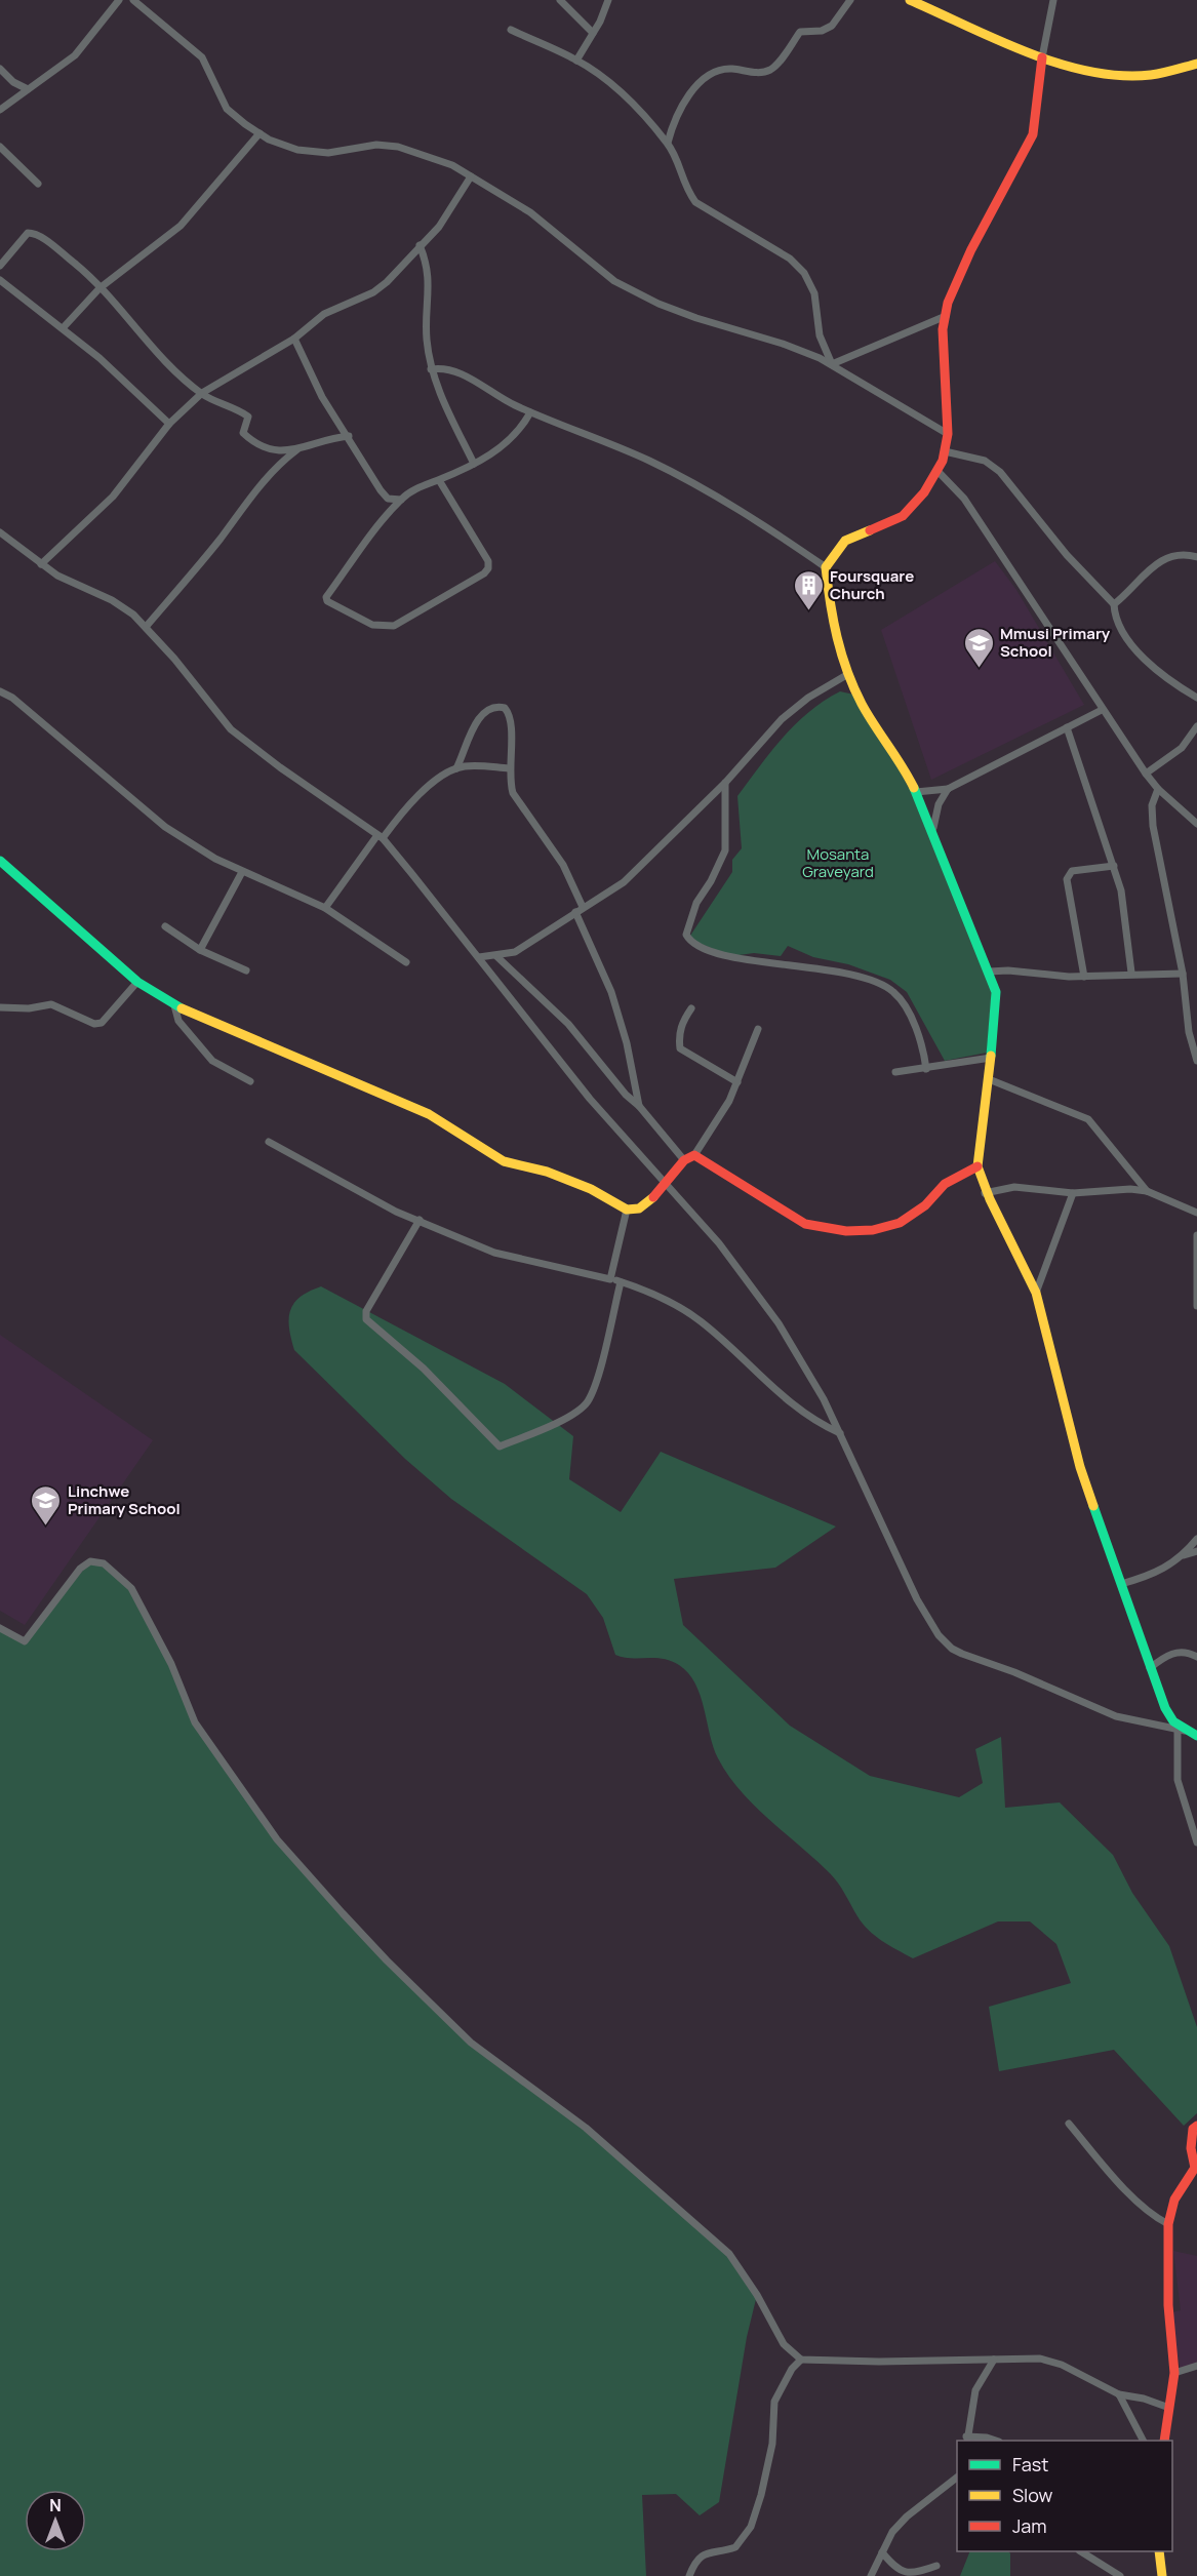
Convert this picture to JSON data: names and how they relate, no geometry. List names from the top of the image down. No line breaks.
{"parks":["Mosanta Graveyard"],"places":{"building":["Foursquare Church"],"school or university":["Mmusi Primary School","Linchwe Primary School"]},"legend":["Fast","Slow","Jam"],"north":"top"}
